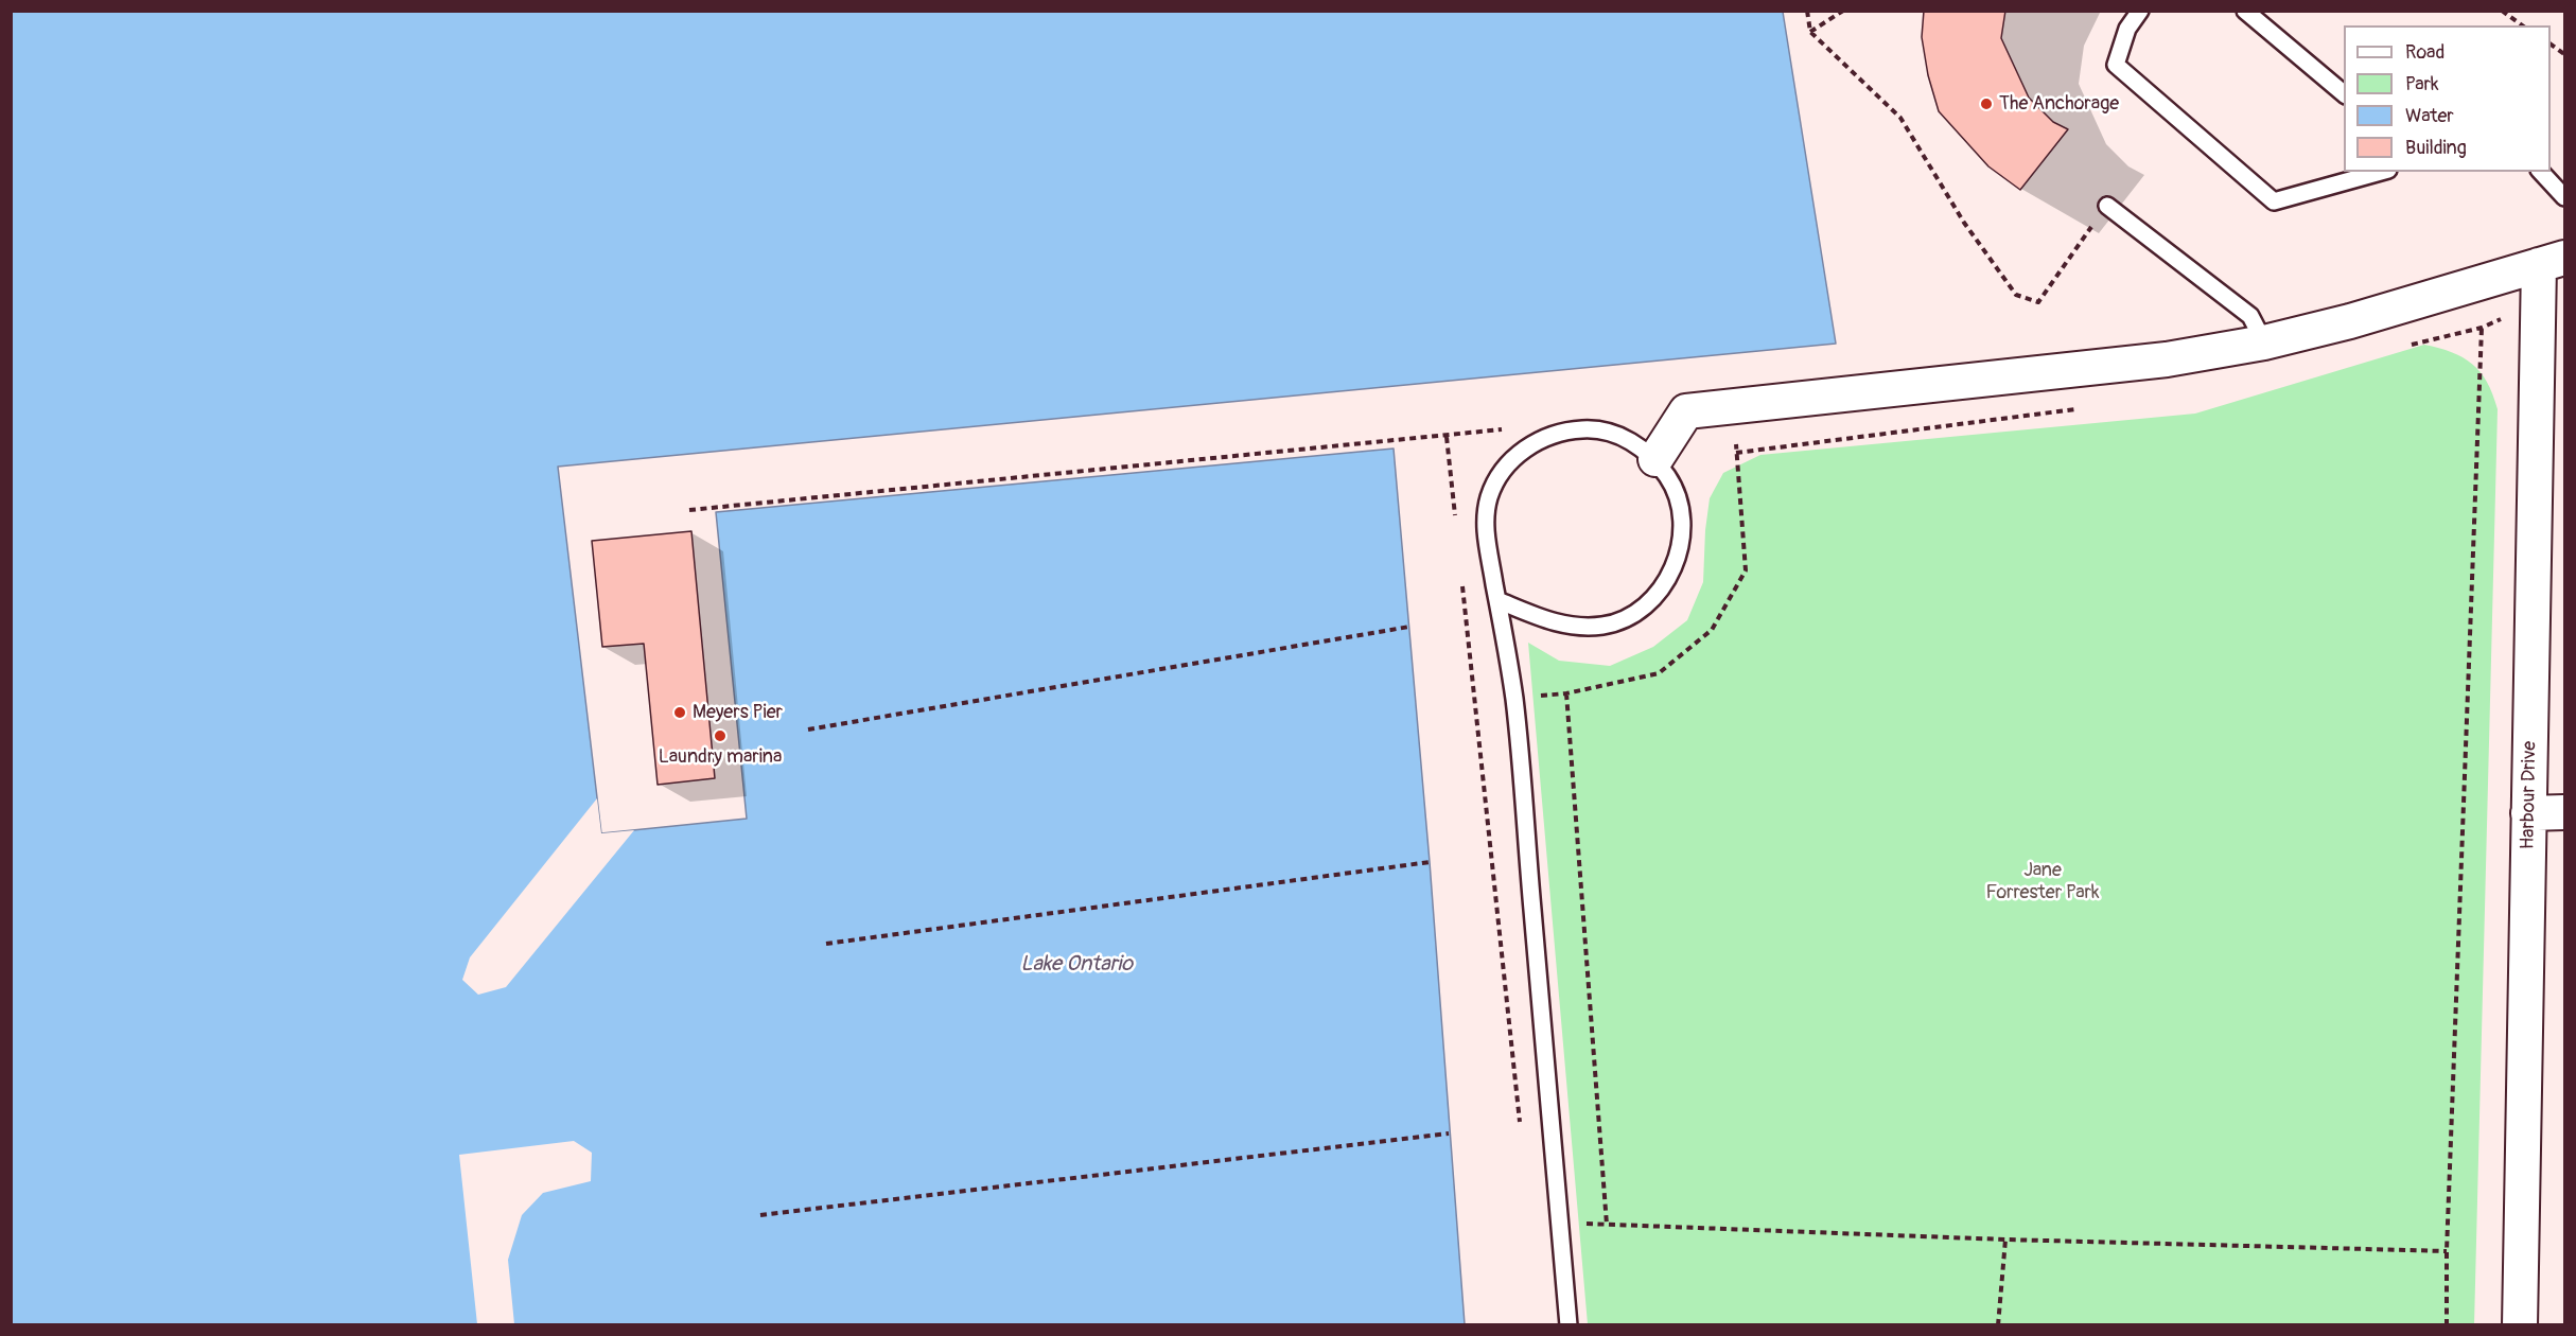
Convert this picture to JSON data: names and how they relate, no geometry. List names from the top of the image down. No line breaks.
{"streets":{"street":["Harbour Drive"]},"water":["Lake Ontario"],"parks":["Jane Forrester Park"],"places":["The Anchorage","Meyers Pier","Laundry marina"],"legend":["Road","Park","Water","Building"]}
